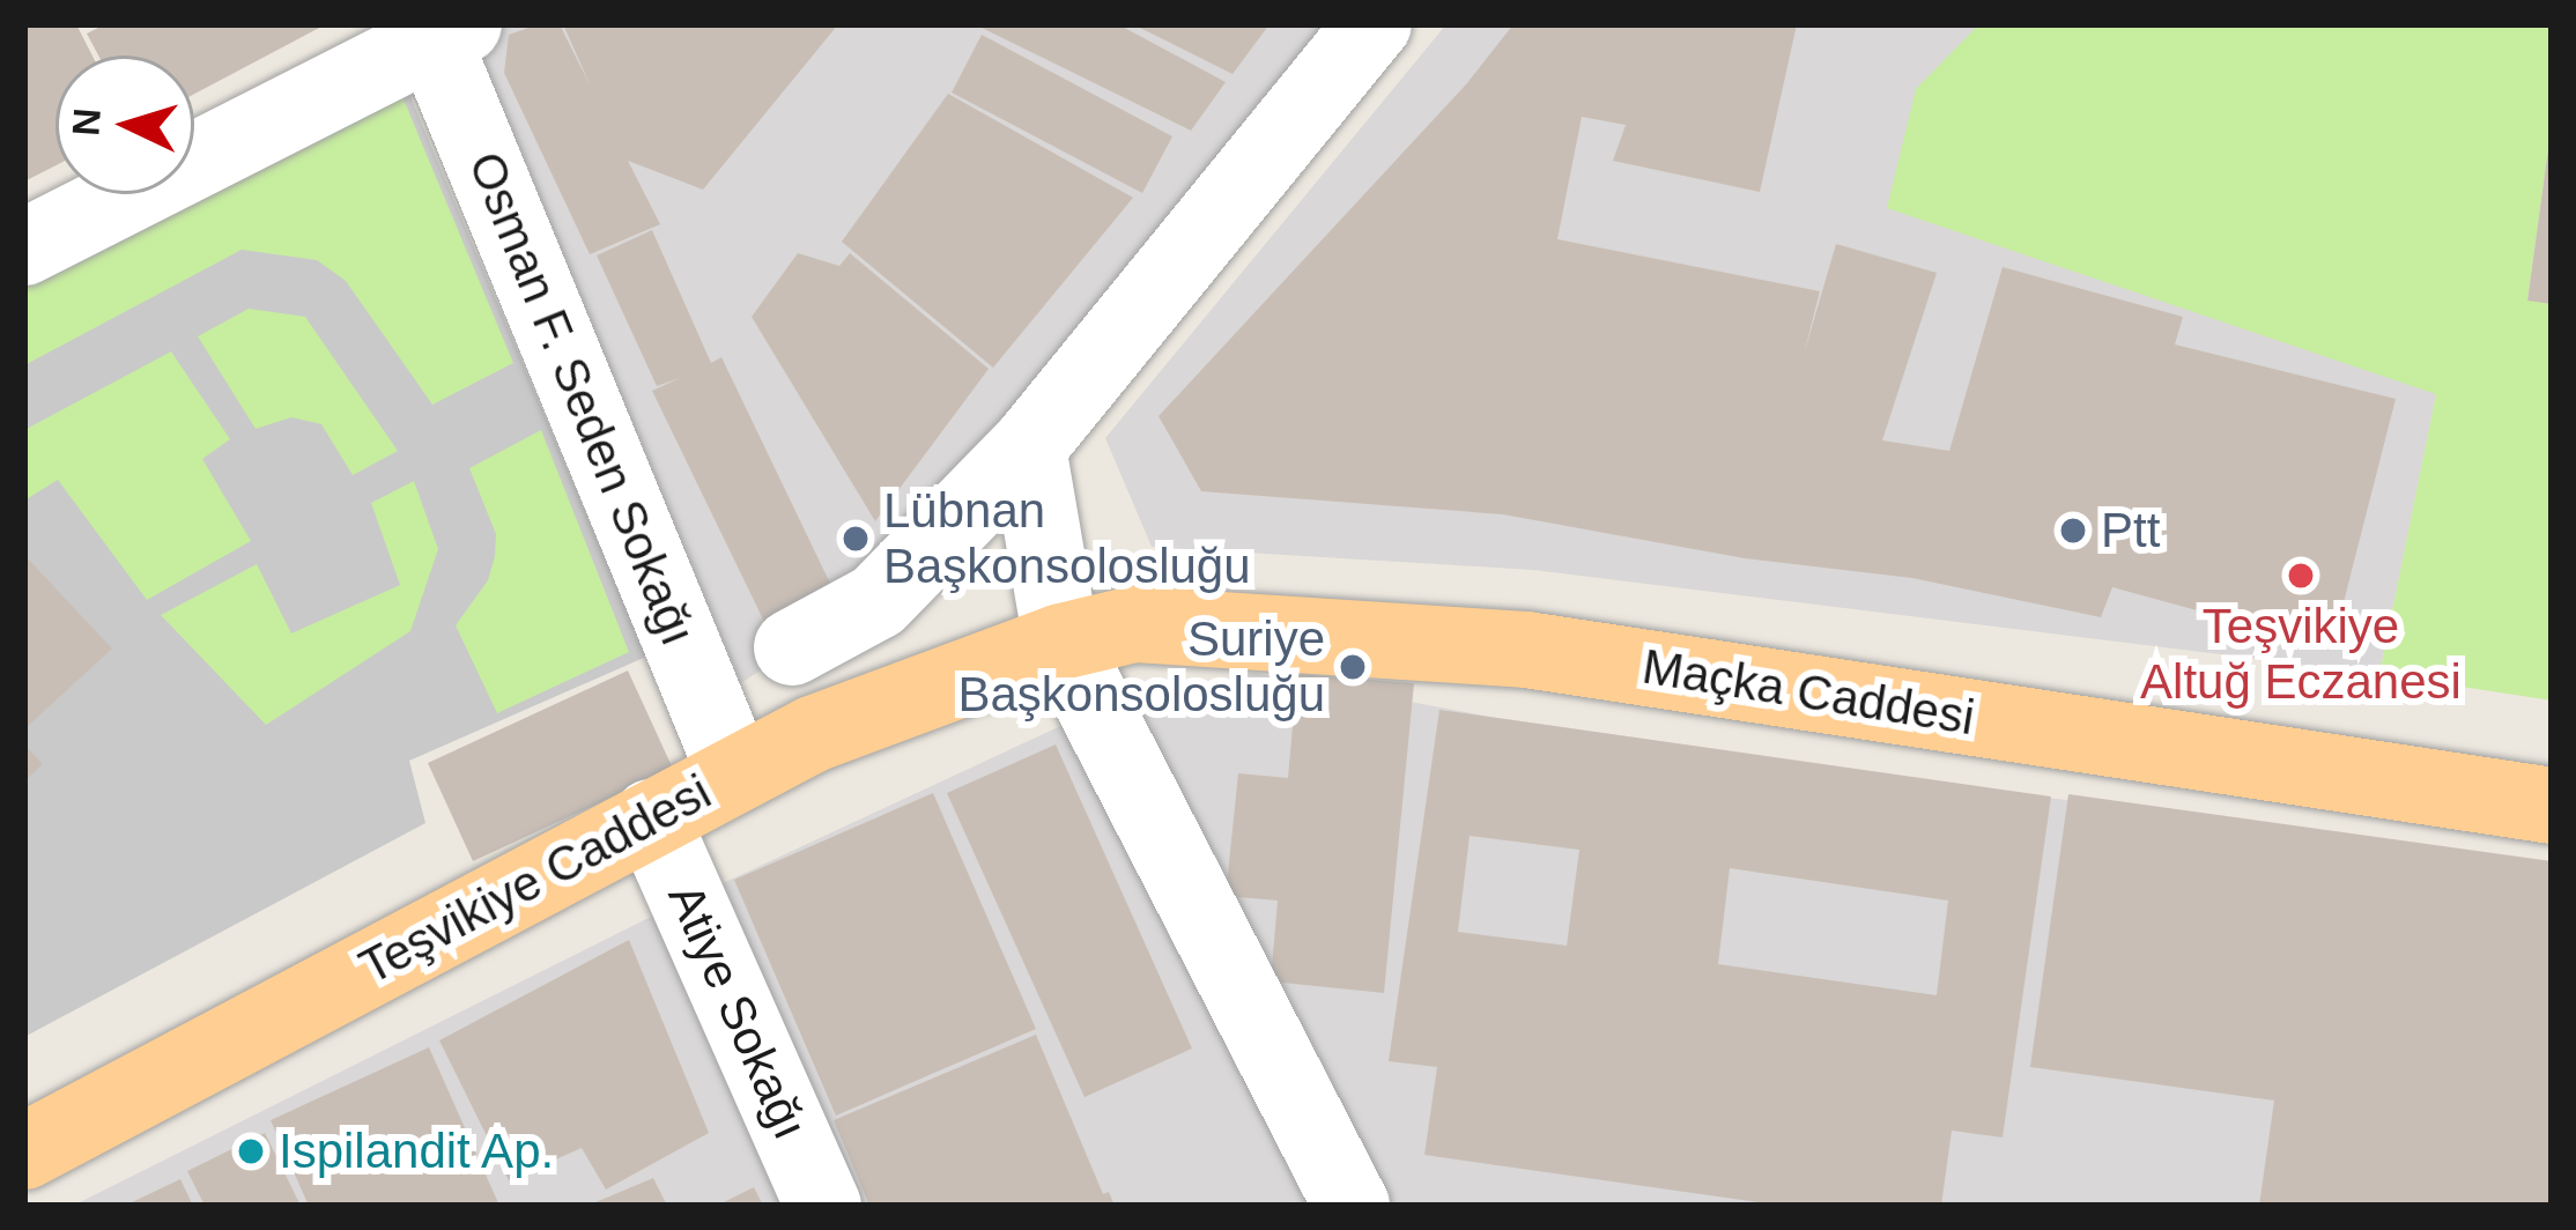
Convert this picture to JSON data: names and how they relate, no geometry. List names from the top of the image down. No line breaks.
{"streets":{"main road":["Maçka Caddesi","Teşvikiye Caddesi"],"street":["Osman F. Seden Sokağı","Atiye Sokağı"]},"crossings":[["Osman F. Seden Sokağı","Teşvikiye Caddesi"],["Maçka Caddesi","Teşvikiye Caddesi"],["Teşvikiye Caddesi","Atiye Sokağı"]],"places":["Ptt","Lübnan Başkonsolosluğu","Teşvikiye Altuğ Eczanesi","Suriye Başkonsolosluğu","Ispilandit Ap."],"north":"left"}
